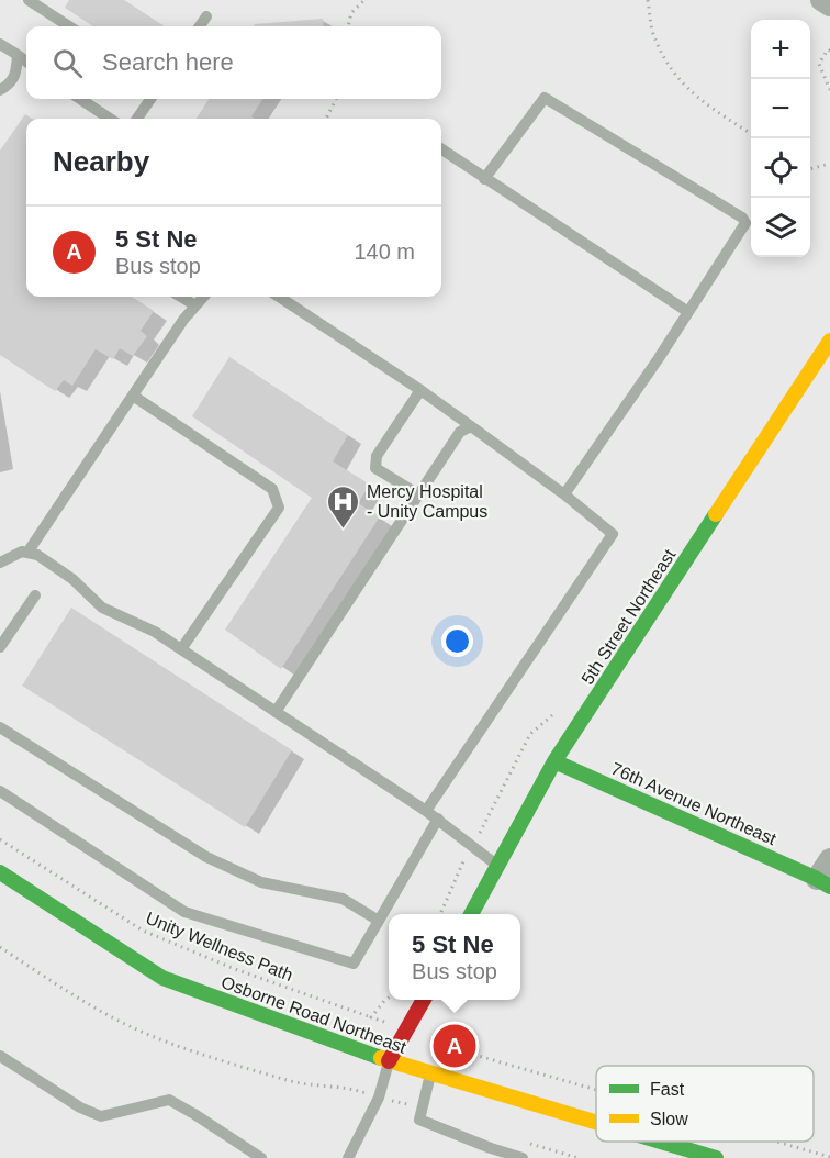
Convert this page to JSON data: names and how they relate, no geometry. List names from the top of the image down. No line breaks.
{"streets":{"street":["5th Street Northeast","76th Avenue Northeast","Osborne Road Northeast"],"path":["Unity Wellness Path"]},"crossings":[["5th Street Northeast","76th Avenue Northeast"]],"places":{"hospital":["Mercy Hospital - Unity Campus"]},"legend":["Fast","Slow"],"page":{"map_buttons":["+","−"],"search":"Search here","heading":"Nearby","list":[{"mark":"A","name":"5 St Ne","note":"Bus stop","value":"140 m"}],"popup":["5 St Ne","Bus stop"],"pins":"A"}}
